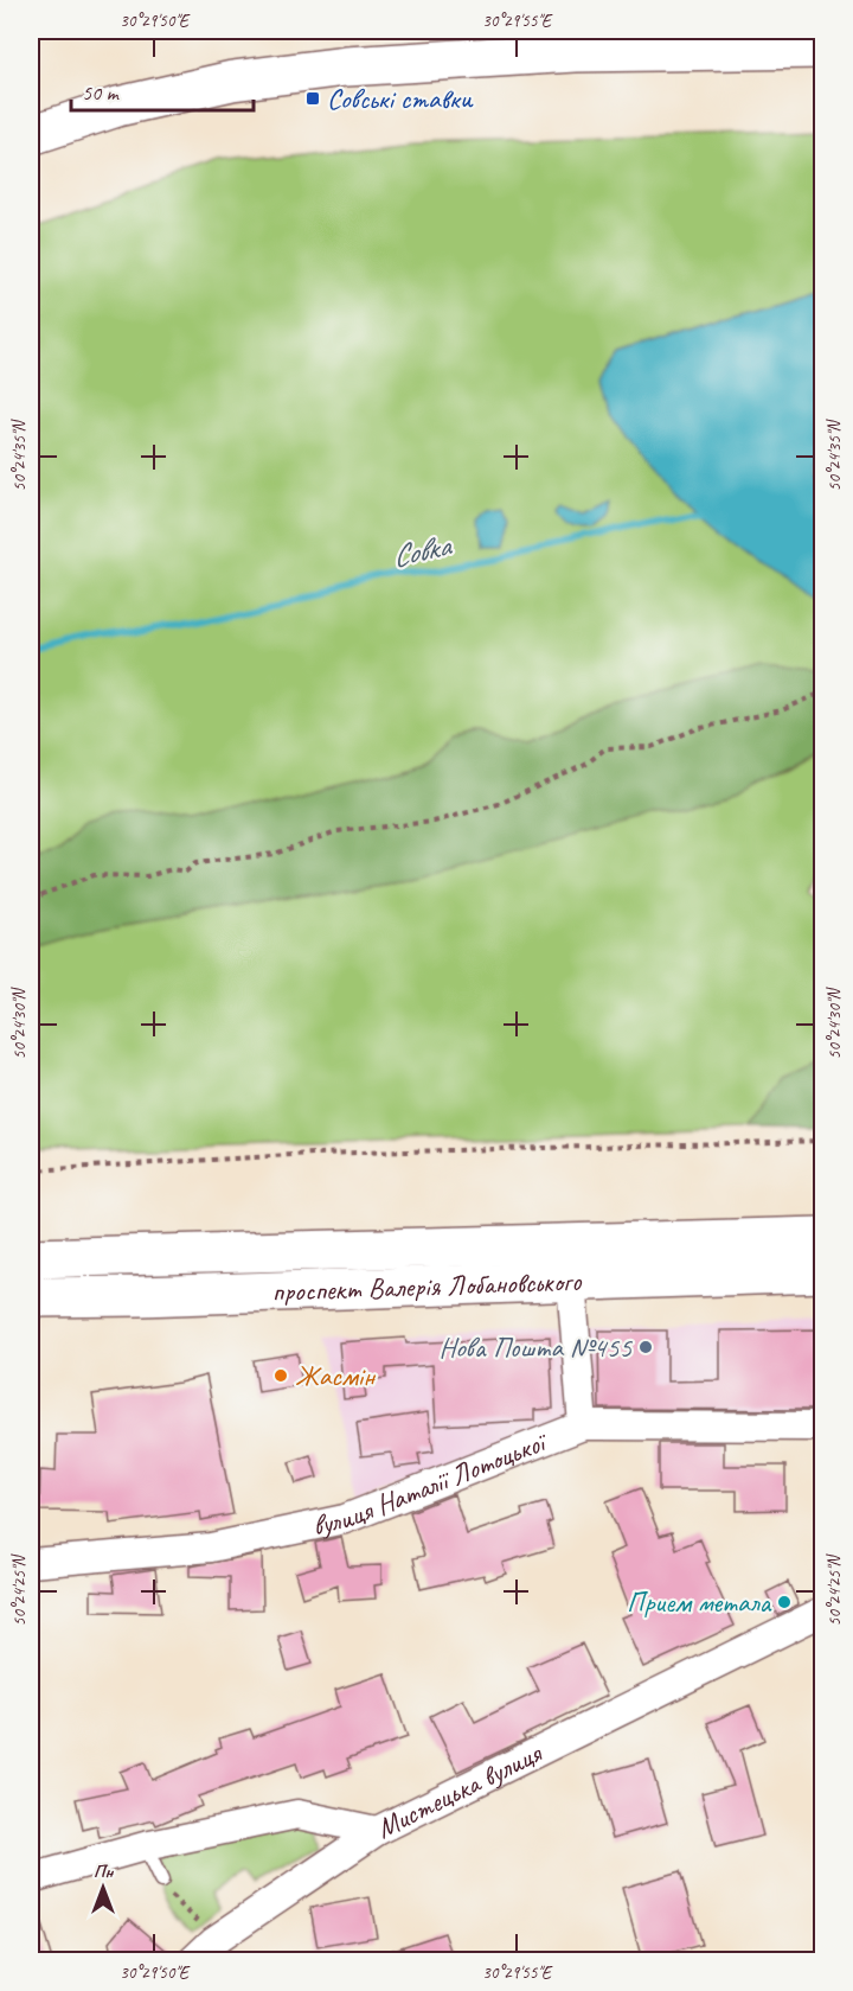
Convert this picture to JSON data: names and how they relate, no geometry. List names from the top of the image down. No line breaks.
{"streets":{"main road":["проспект Валерія Лобановського"],"street":["вулиця Наталії Лотоцької","Мистецька вулиця"]},"water":["Совка"],"places":{"transit":["Совські ставки"],"other":["Нова Пошта №455","Жасмін","Прием метала"]},"scale_bar":"50 m","north":"top","coordinates":["30°29'50\"E","30°29'55\"E","50°24'35\"N","50°24'30\"N","50°24'25\"N"]}
